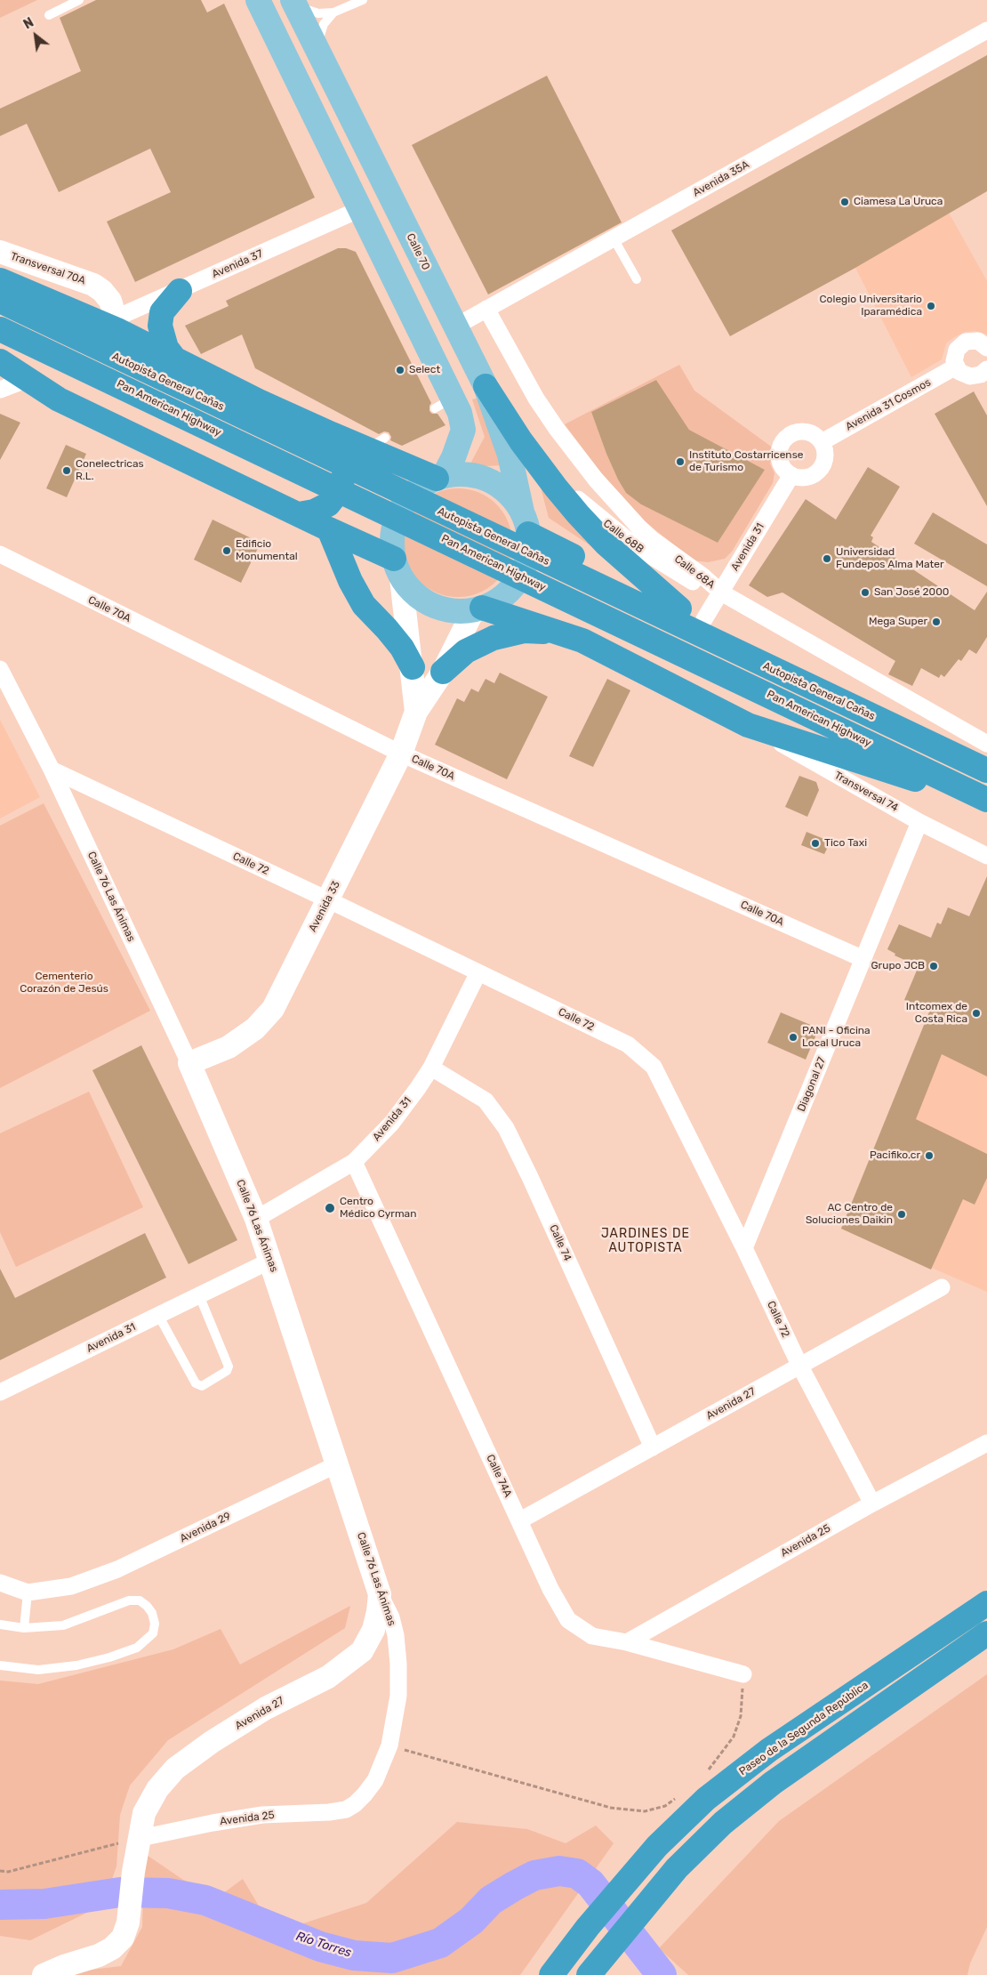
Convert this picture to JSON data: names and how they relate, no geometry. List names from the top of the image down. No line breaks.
{"streets":{"highway":["Autopista General Cañas","Pan American Highway","Paseo de la Segunda República"],"main road":["Calle 70"],"street":["Avenida 35A","Avenida 37","Transversal 70A","Avenida 31 Cosmos","Calle 68B","Avenida 31","Calle 68A","Calle 70A","Transversal 74","Calle 72","Calle 76 Las Ánimas","Avenida 33","Diagonal 27","Calle 74","Avenida 27","Calle 74A","Avenida 29","Avenida 25"]},"crossings":[["Avenida 35A","Calle 70"],["Avenida 35A","Calle 68A"],["Calle 70","Avenida 33"],["Avenida 37","Transversal 70A"],["Autopista General Cañas","Pan American Highway"],["Avenida 31 Cosmos","Avenida 31"],["Calle 68B","Avenida 31"],["Calle 68B","Calle 68A"],["Avenida 31","Calle 68A"],["Avenida 31","Calle 72"],["Avenida 31","Calle 76 Las Ánimas"],["Avenida 31","Calle 74"],["Avenida 31","Calle 74A"],["Calle 70A","Avenida 33"],["Calle 70A","Diagonal 27"],["Transversal 74","Diagonal 27"],["Calle 72","Calle 76 Las Ánimas"],["Calle 72","Avenida 33"],["Calle 72","Diagonal 27"],["Calle 72","Avenida 27"],["Calle 72","Avenida 25"],["Calle 76 Las Ánimas","Avenida 33"],["Calle 76 Las Ánimas","Avenida 27"],["Calle 76 Las Ánimas","Avenida 29"],["Calle 76 Las Ánimas","Avenida 25"],["Calle 74","Avenida 27"],["Avenida 27","Calle 74A"],["Avenida 27","Avenida 25"],["Calle 74A","Avenida 25"]],"districts":["JARDINES DE AUTOPISTA"],"water":["Río Torres"],"parks":["Cementerio Corazón de Jesús"],"places":["Ciamesa La Uruca","Colegio Universitario Iparamédica","Select","Instituto Costarricense de Turismo","Conelectricas R.L.","Edificio Monumental","Universidad Fundepos Alma Mater","San José 2000","Mega Super","Tico Taxi","Grupo JCB","Intcomex de Costa Rica","PANI - Oficina Local Uruca","Pacifiko.cr","Centro Médico Cyrman","AC Centro de Soluciones Daikin"],"north":"top left"}
